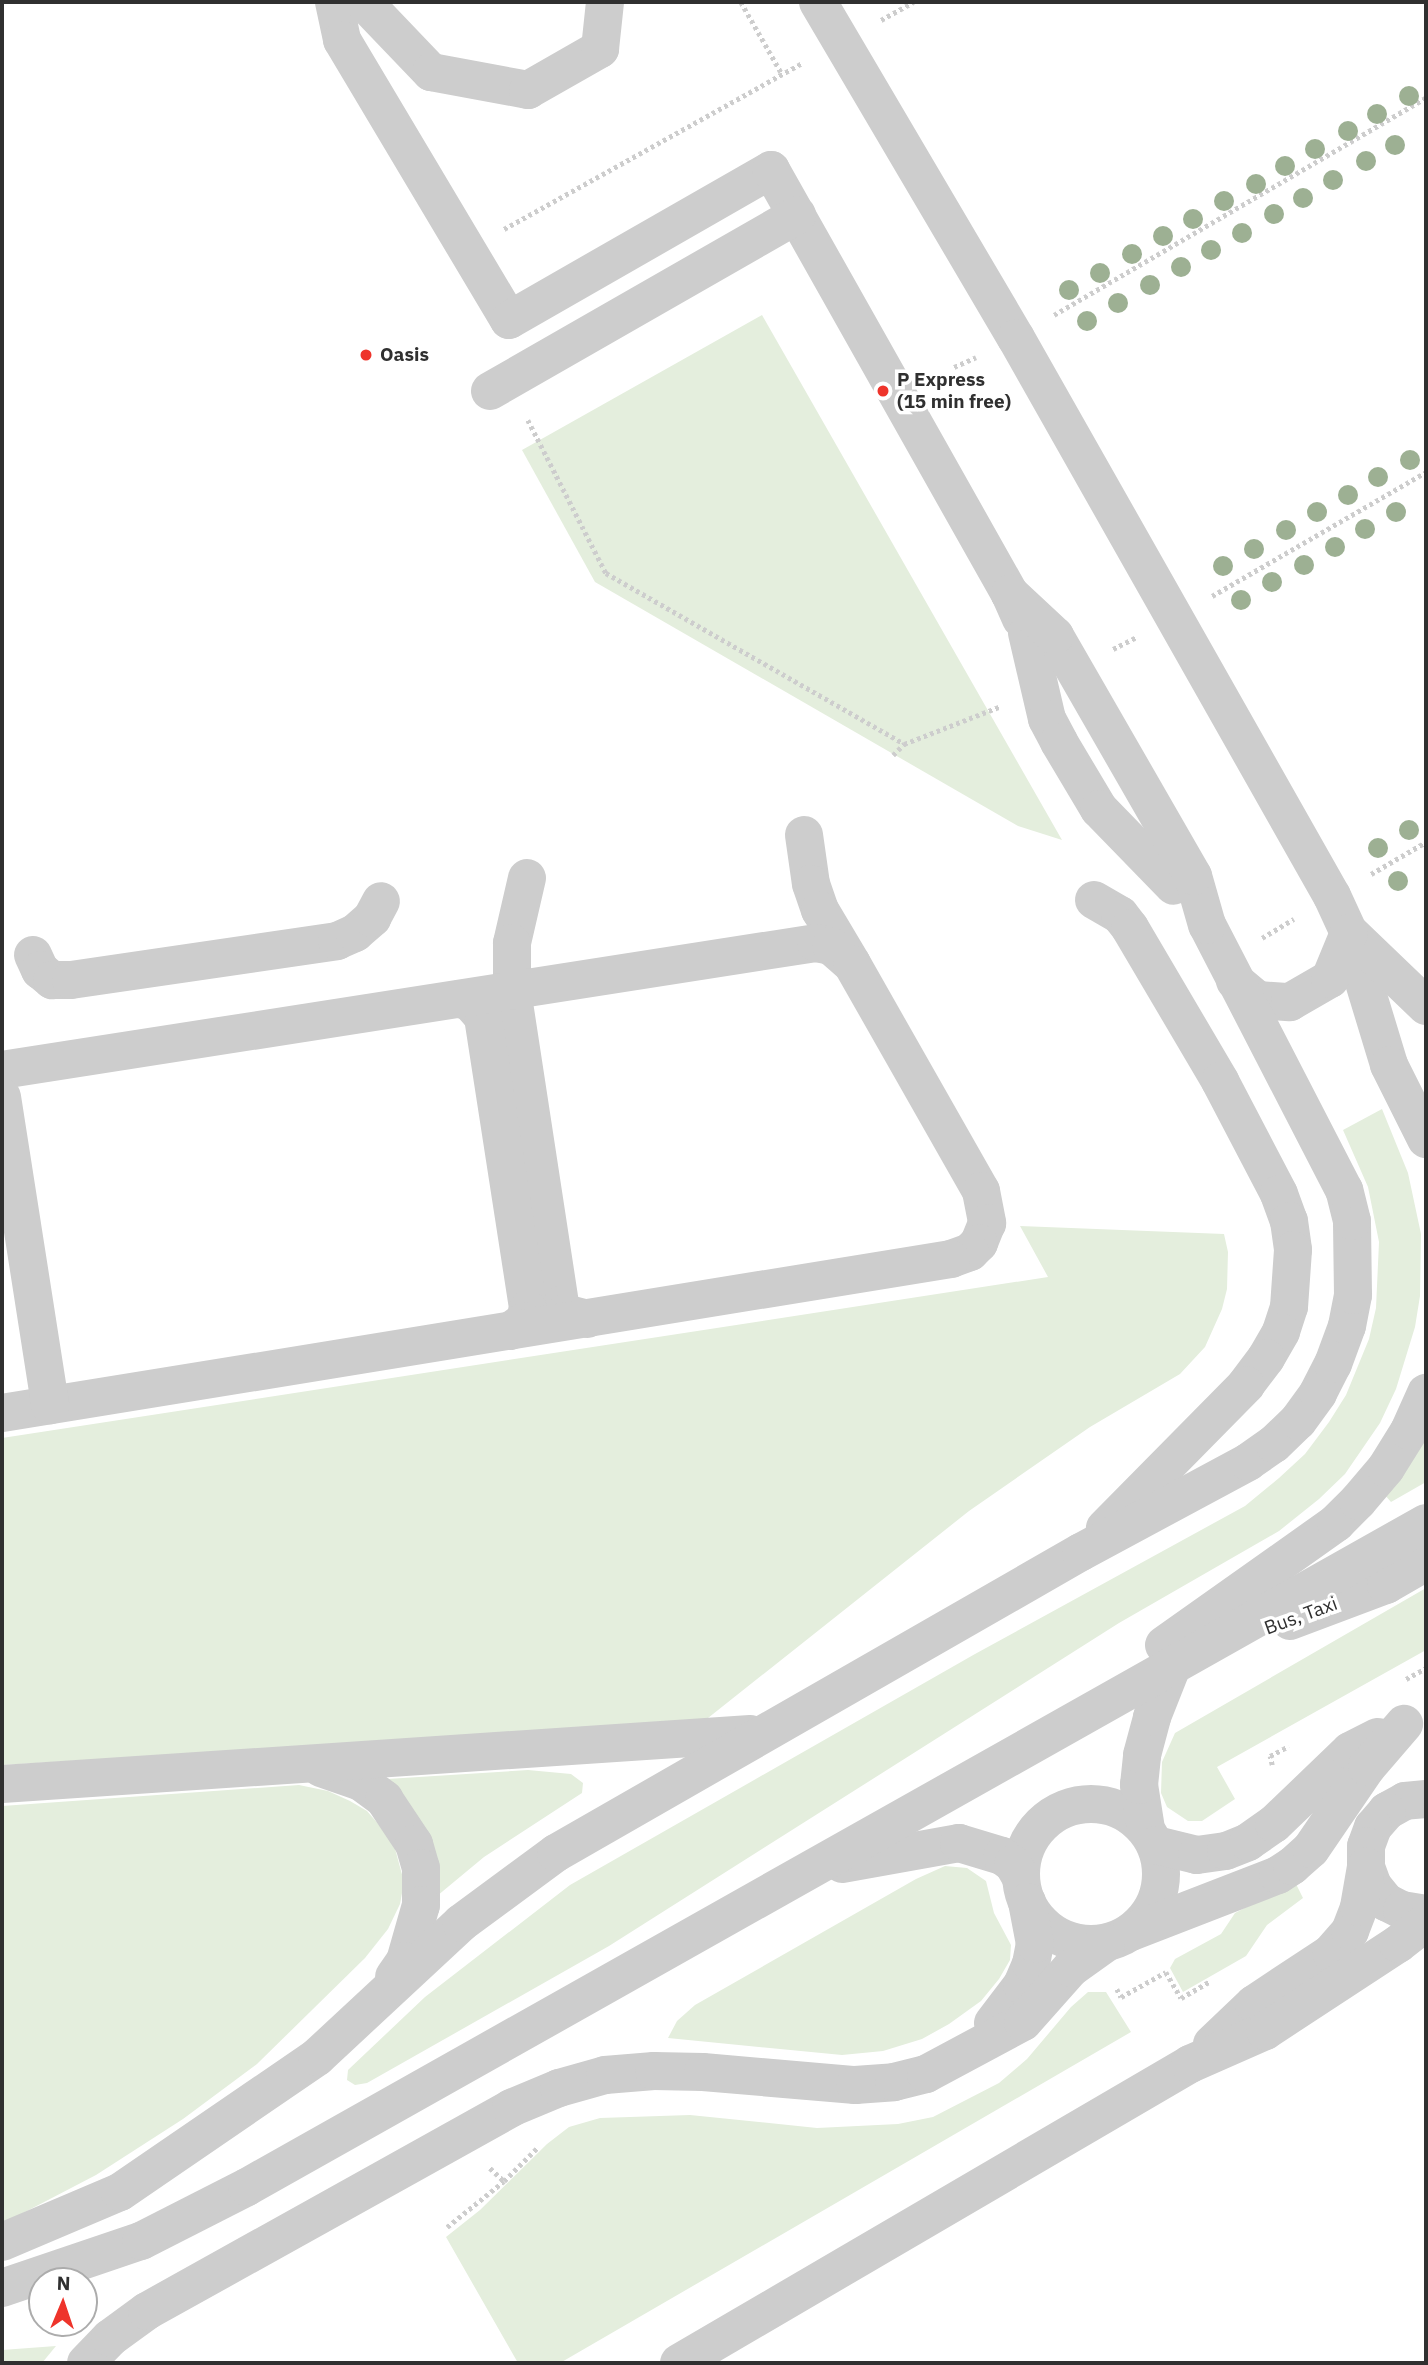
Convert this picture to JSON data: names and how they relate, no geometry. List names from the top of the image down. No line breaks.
{"streets":{"street":["Bus, Taxi"]},"places":["Oasis","P Express (15 min free)"],"north":"top"}
